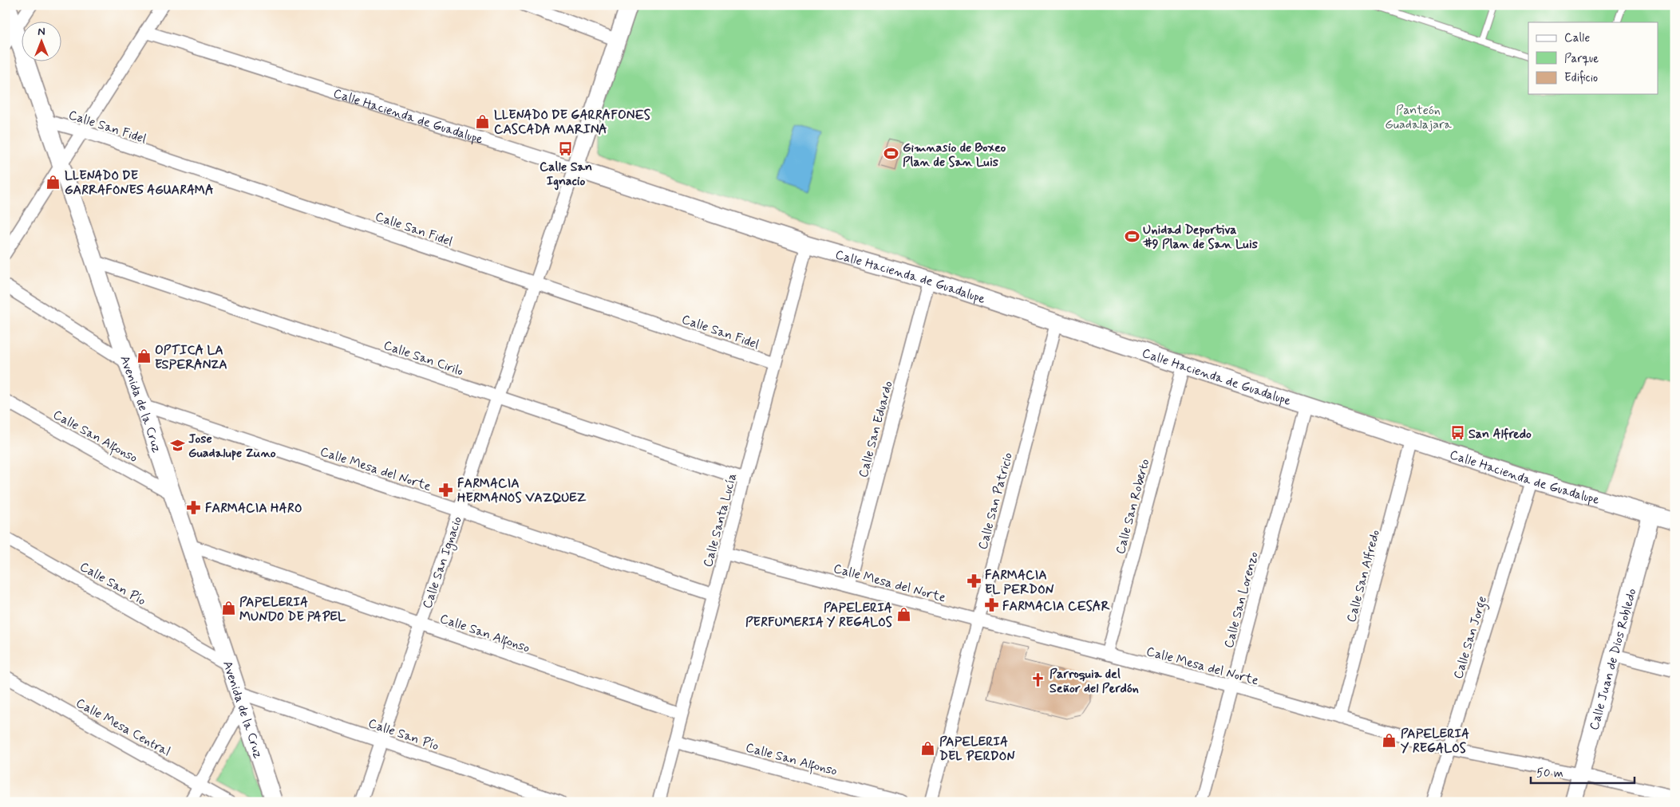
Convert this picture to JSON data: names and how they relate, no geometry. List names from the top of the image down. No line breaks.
{"streets":{"street":["Calle Hacienda de Guadalupe","Calle San Fidel","Calle San Cirilo","Avenida de la Cruz","Calle San Eduardo","Calle San Alfonso","Calle Mesa del Norte","Calle San Patricio","Calle San Roberto","Calle Santa Lucía","Calle San Ignacio","Calle San Alfredo","Calle San Pío","Calle San Lorenzo","Calle San Jorge","Calle Juan de Dios Robledo","Calle Mesa Central"]},"crossings":[["Calle Hacienda de Guadalupe","Calle San Eduardo"],["Calle Hacienda de Guadalupe","Calle San Patricio"],["Calle Hacienda de Guadalupe","Calle San Roberto"],["Calle Hacienda de Guadalupe","Calle Santa Lucía"],["Calle Hacienda de Guadalupe","Calle San Ignacio"],["Calle Hacienda de Guadalupe","Calle San Alfredo"],["Calle Hacienda de Guadalupe","Calle San Lorenzo"],["Calle Hacienda de Guadalupe","Calle San Jorge"],["Calle Hacienda de Guadalupe","Calle Juan de Dios Robledo"],["Calle San Fidel","Avenida de la Cruz"],["Calle San Fidel","Calle Santa Lucía"],["Calle San Fidel","Calle San Ignacio"],["Calle San Cirilo","Avenida de la Cruz"],["Calle San Cirilo","Calle Santa Lucía"],["Calle San Cirilo","Calle San Ignacio"],["Avenida de la Cruz","Calle San Alfonso"],["Avenida de la Cruz","Calle Mesa del Norte"],["Avenida de la Cruz","Calle San Pío"],["Calle San Eduardo","Calle Mesa del Norte"],["Calle San Alfonso","Calle Santa Lucía"],["Calle San Alfonso","Calle San Ignacio"],["Calle Mesa del Norte","Calle San Patricio"],["Calle Mesa del Norte","Calle San Roberto"],["Calle Mesa del Norte","Calle Santa Lucía"],["Calle Mesa del Norte","Calle San Ignacio"],["Calle Mesa del Norte","Calle San Alfredo"],["Calle Mesa del Norte","Calle San Lorenzo"],["Calle Mesa del Norte","Calle San Jorge"],["Calle Mesa del Norte","Calle Juan de Dios Robledo"],["Calle San Ignacio","Calle San Pío"]],"parks":["Panteón Guadalajara"],"places":{"shop":["LLENADO DE GARRAFONES CASCADA MARINA","LLENADO DE GARRAFONES AGUARAMA","OPTICA LA ESPERANZA","PAPELERIA MUND0 DE PAPEL","PAPELERIA PERFUMERIA Y REGALOS","PAPELERIA Y REGALOS","PAPELERIA DEL PERDON"],"bus stop":["Calle San Ignacio","San Alfredo"],"sports":["Gimnasio de Boxeo Plan de San Luis","Unidad Deportiva #9 Plan de San Luis"],"school or university":["Jose Guadalupe Zuno"],"pharmacy":["FARMACIA HERMANOS VAZQUEZ","FARMACIA HARO","FARMACIA EL PERDON","FARMACIA CESAR"],"church":["Parroquia del Señor del Perdón"]},"legend":["Calle","Parque","Edificio"],"scale_bar":"50 m","north":"top"}
